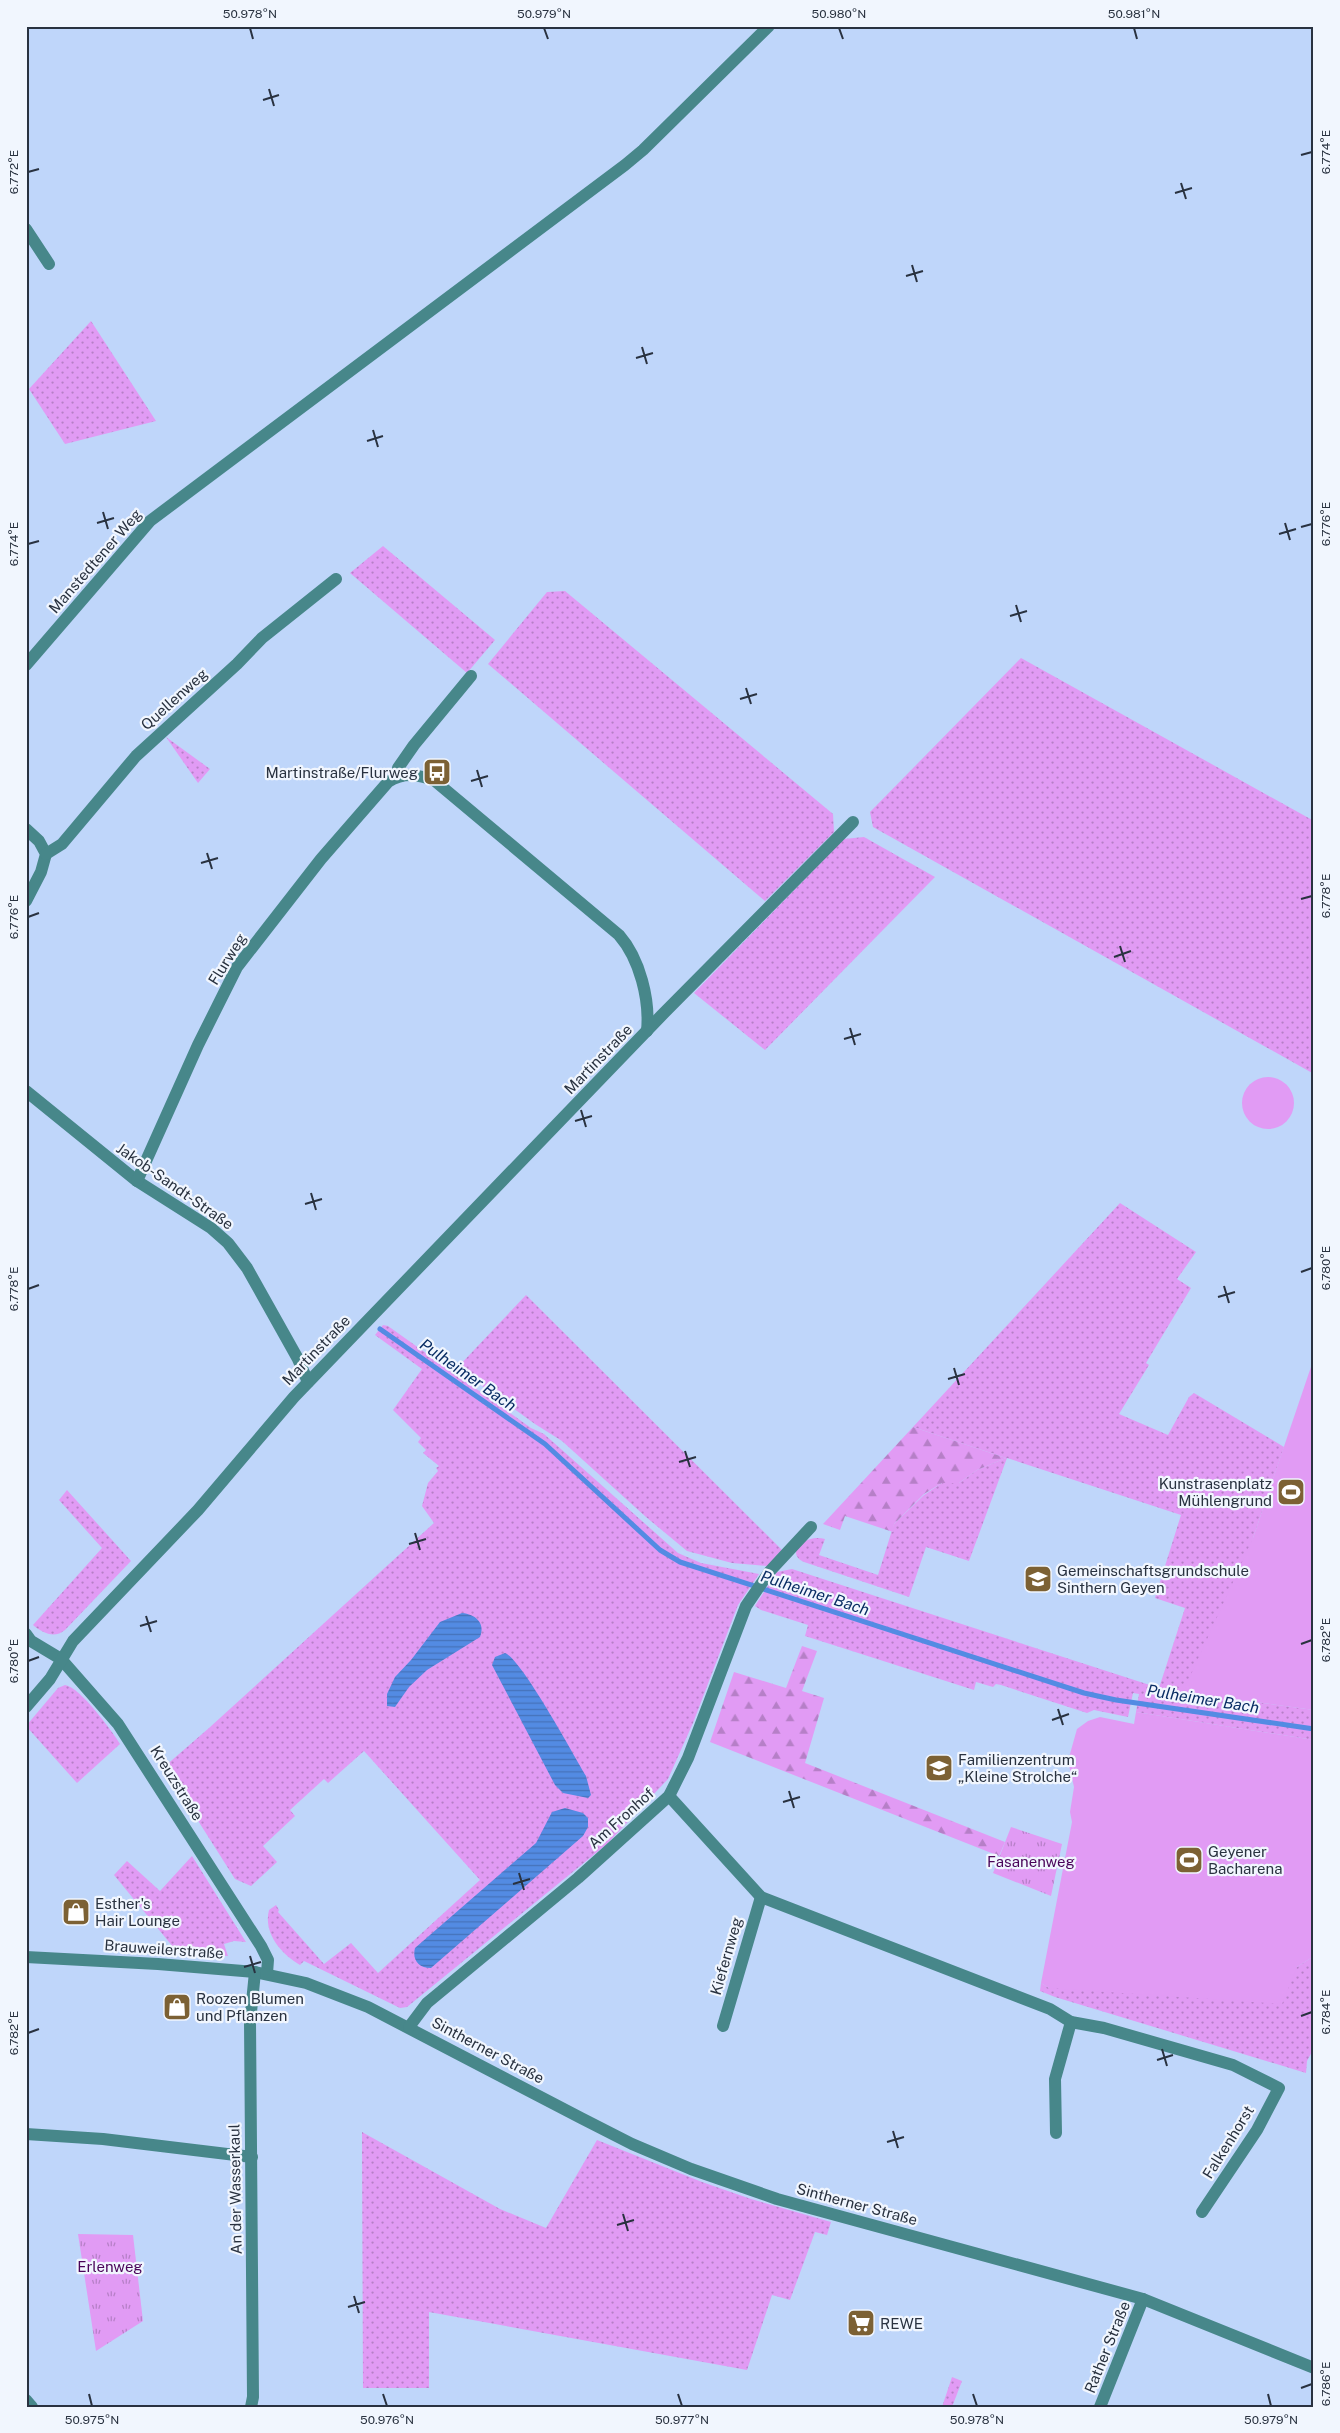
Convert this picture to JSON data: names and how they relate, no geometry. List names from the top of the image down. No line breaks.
{"streets":{"street":["Manstedtener Weg","Quellenweg","Flurweg","Martinstraße","Jakob-Sandt-Straße","Kreuzstraße","Am Fronhof","Brauweilerstraße","Kiefernweg","Sintherner Straße","Falkenhorst","An der Wasserkaul","Rather Straße"]},"crossings":[["Flurweg","Martinstraße"],["Flurweg","Jakob-Sandt-Straße"],["Martinstraße","Jakob-Sandt-Straße"],["Martinstraße","Kreuzstraße"],["Kreuzstraße","Brauweilerstraße"],["Kreuzstraße","An der Wasserkaul"],["Am Fronhof","Brauweilerstraße"],["Am Fronhof","Sintherner Straße"],["Brauweilerstraße","Sintherner Straße"],["Brauweilerstraße","An der Wasserkaul"],["Sintherner Straße","Rather Straße"]],"water":["Pulheimer Bach"],"parks":["Fasanenweg","Erlenweg"],"places":{"bus stop":["Martinstraße/Flurweg"],"sports":["Kunstrasenplatz Mühlengrund","Geyener Bacharena"],"school or university":["Gemeinschaftsgrundschule Sinthern Geyen","Familienzentrum „Kleine Strolche“"],"shop":["Esther's Hair Lounge","Roozen Blumen und Pflanzen"],"supermarket":["REWE"]},"coordinates":["50.978°N","50.979°N","50.980°N","50.981°N","6.774°E","6.772°E","6.776°E","6.778°E","6.780°E","6.782°E","6.784°E","6.786°E","50.975°N","50.976°N","50.977°N"]}
